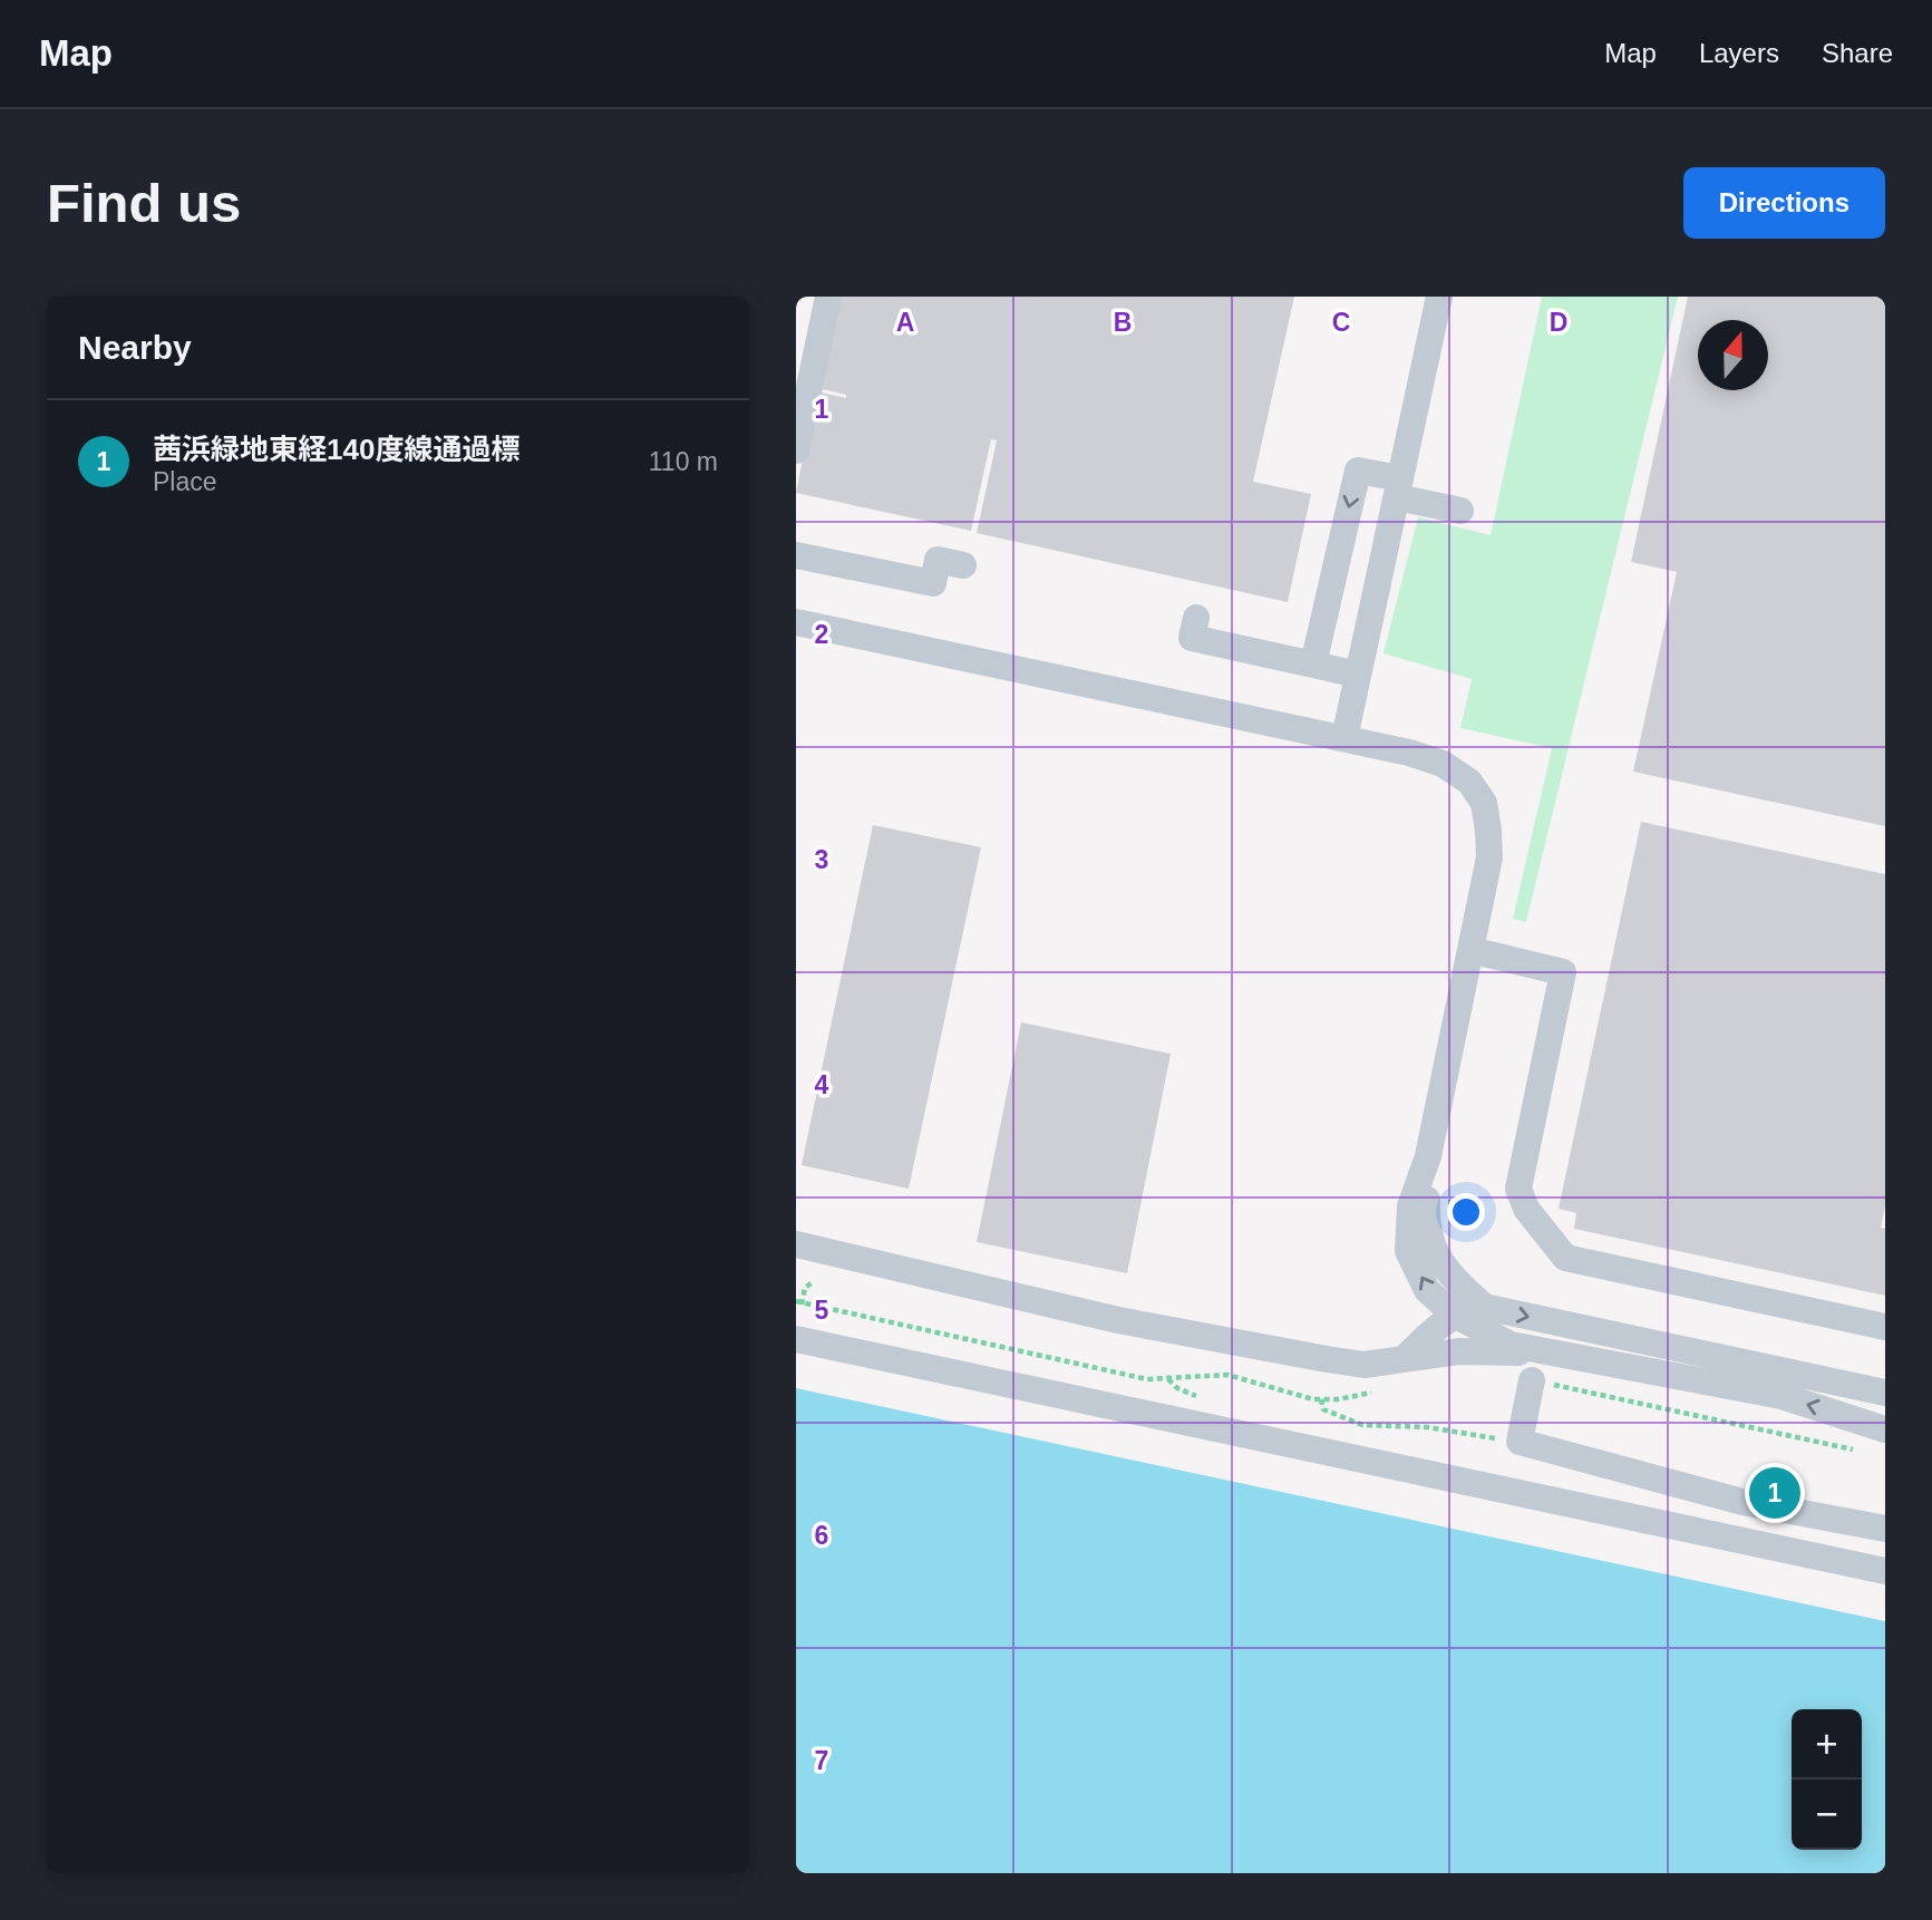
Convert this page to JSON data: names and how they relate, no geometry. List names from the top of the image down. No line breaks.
{"north":"top","page":{"header":"Map","nav":["Map","Layers","Share"],"buttons":"Directions","title":"Find us","heading":"Nearby","list":[{"mark":"1","name":"茜浜緑地東経140度線通過標","note":"Place","value":"110 m"}],"pins":"1","map_buttons":["+","−"]},"grid":{"columns":["A","B","C","D"],"rows":["1","2","3","4","5","6","7"]}}
